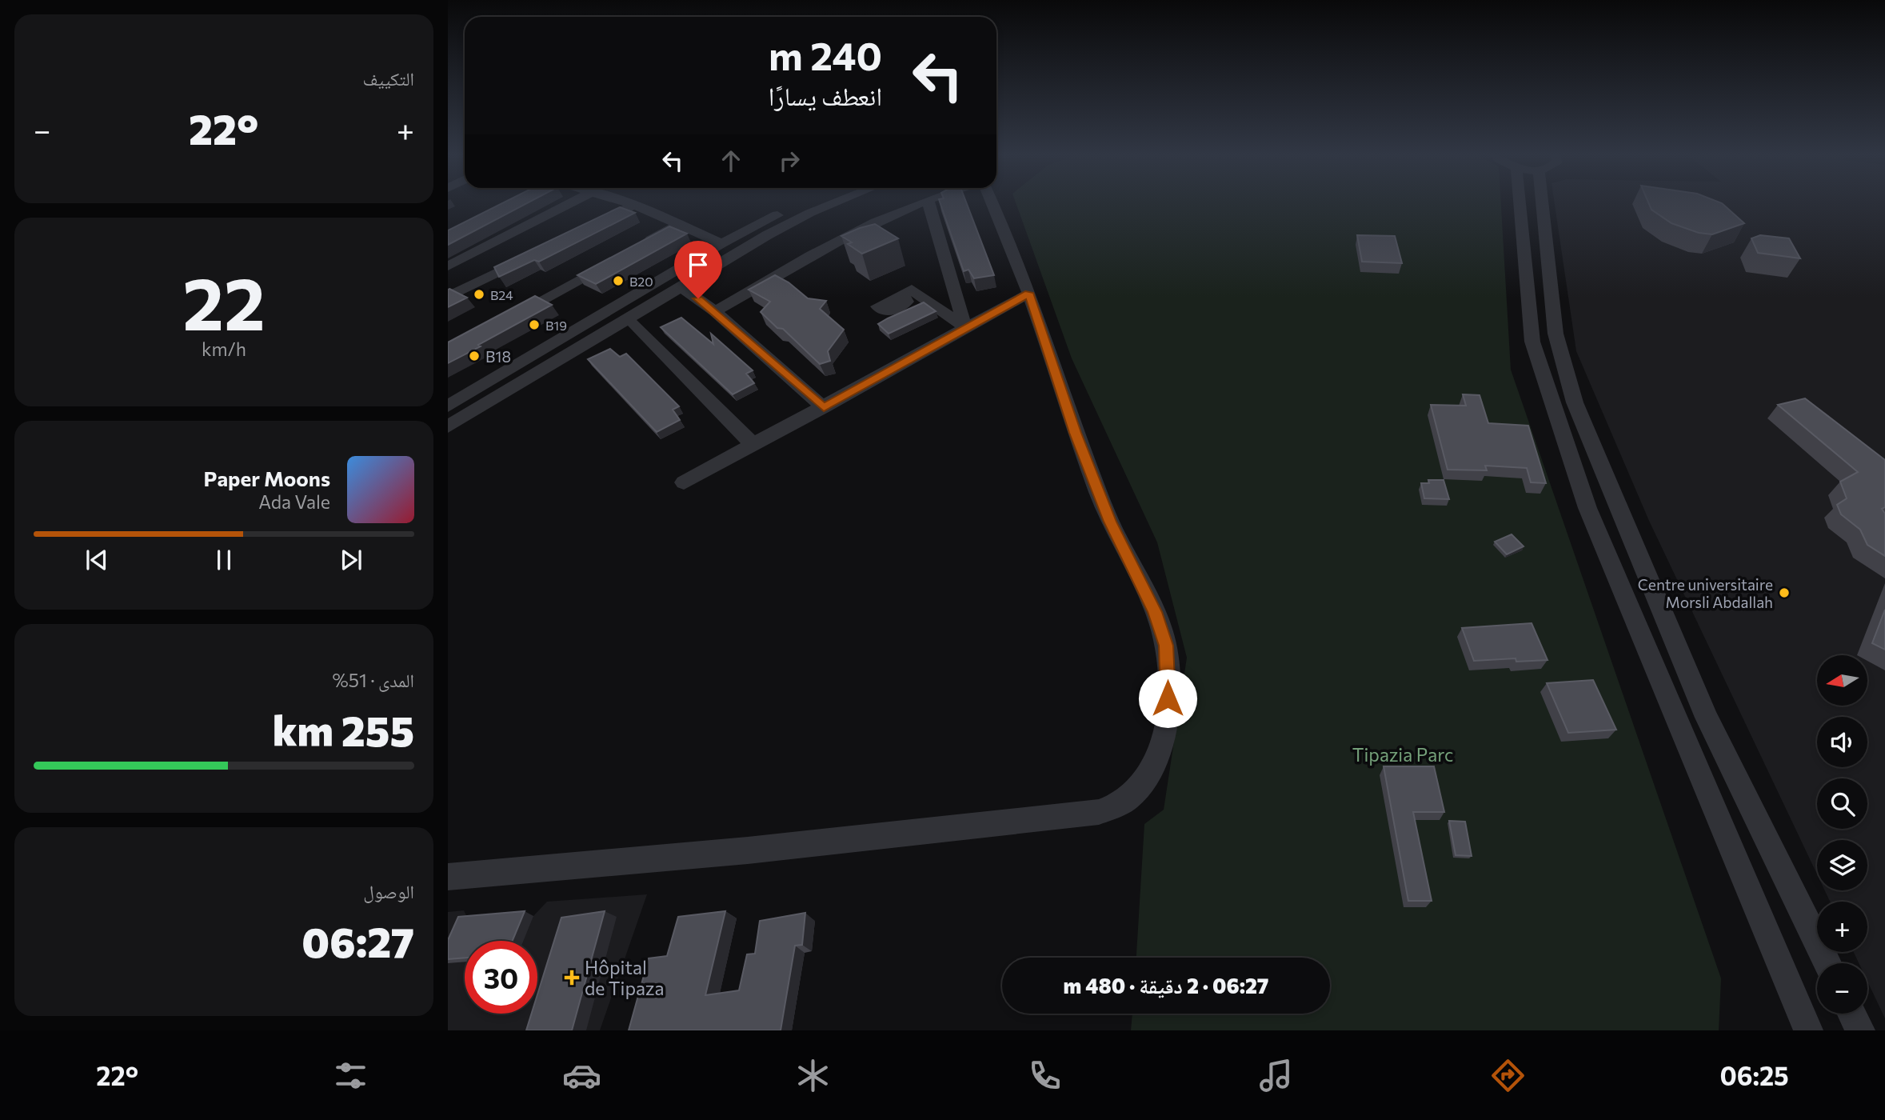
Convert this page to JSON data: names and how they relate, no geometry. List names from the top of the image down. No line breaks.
{"parks":["Tipazia Parc"],"places":{"other":["B20","B24","B19","B18","Centre universitaire Morsli Abdallah"],"health":["Hôpital de Tipaza"]},"north":"left","page":{"tile":["التكييف",["22","km/h"],["المدى · 51%","255 km"],["الوصول","06:27"]],"turn":["240 m","انعطف يسارًا"],"heat":["−","22°","+"],"song":["Paper Moons","Ada Vale"],"map_buttons":["+","−"],"limit":"30","trip":"06:27 · 2 دقيقة · 480 m","tabs":["06:25","22°"]}}
